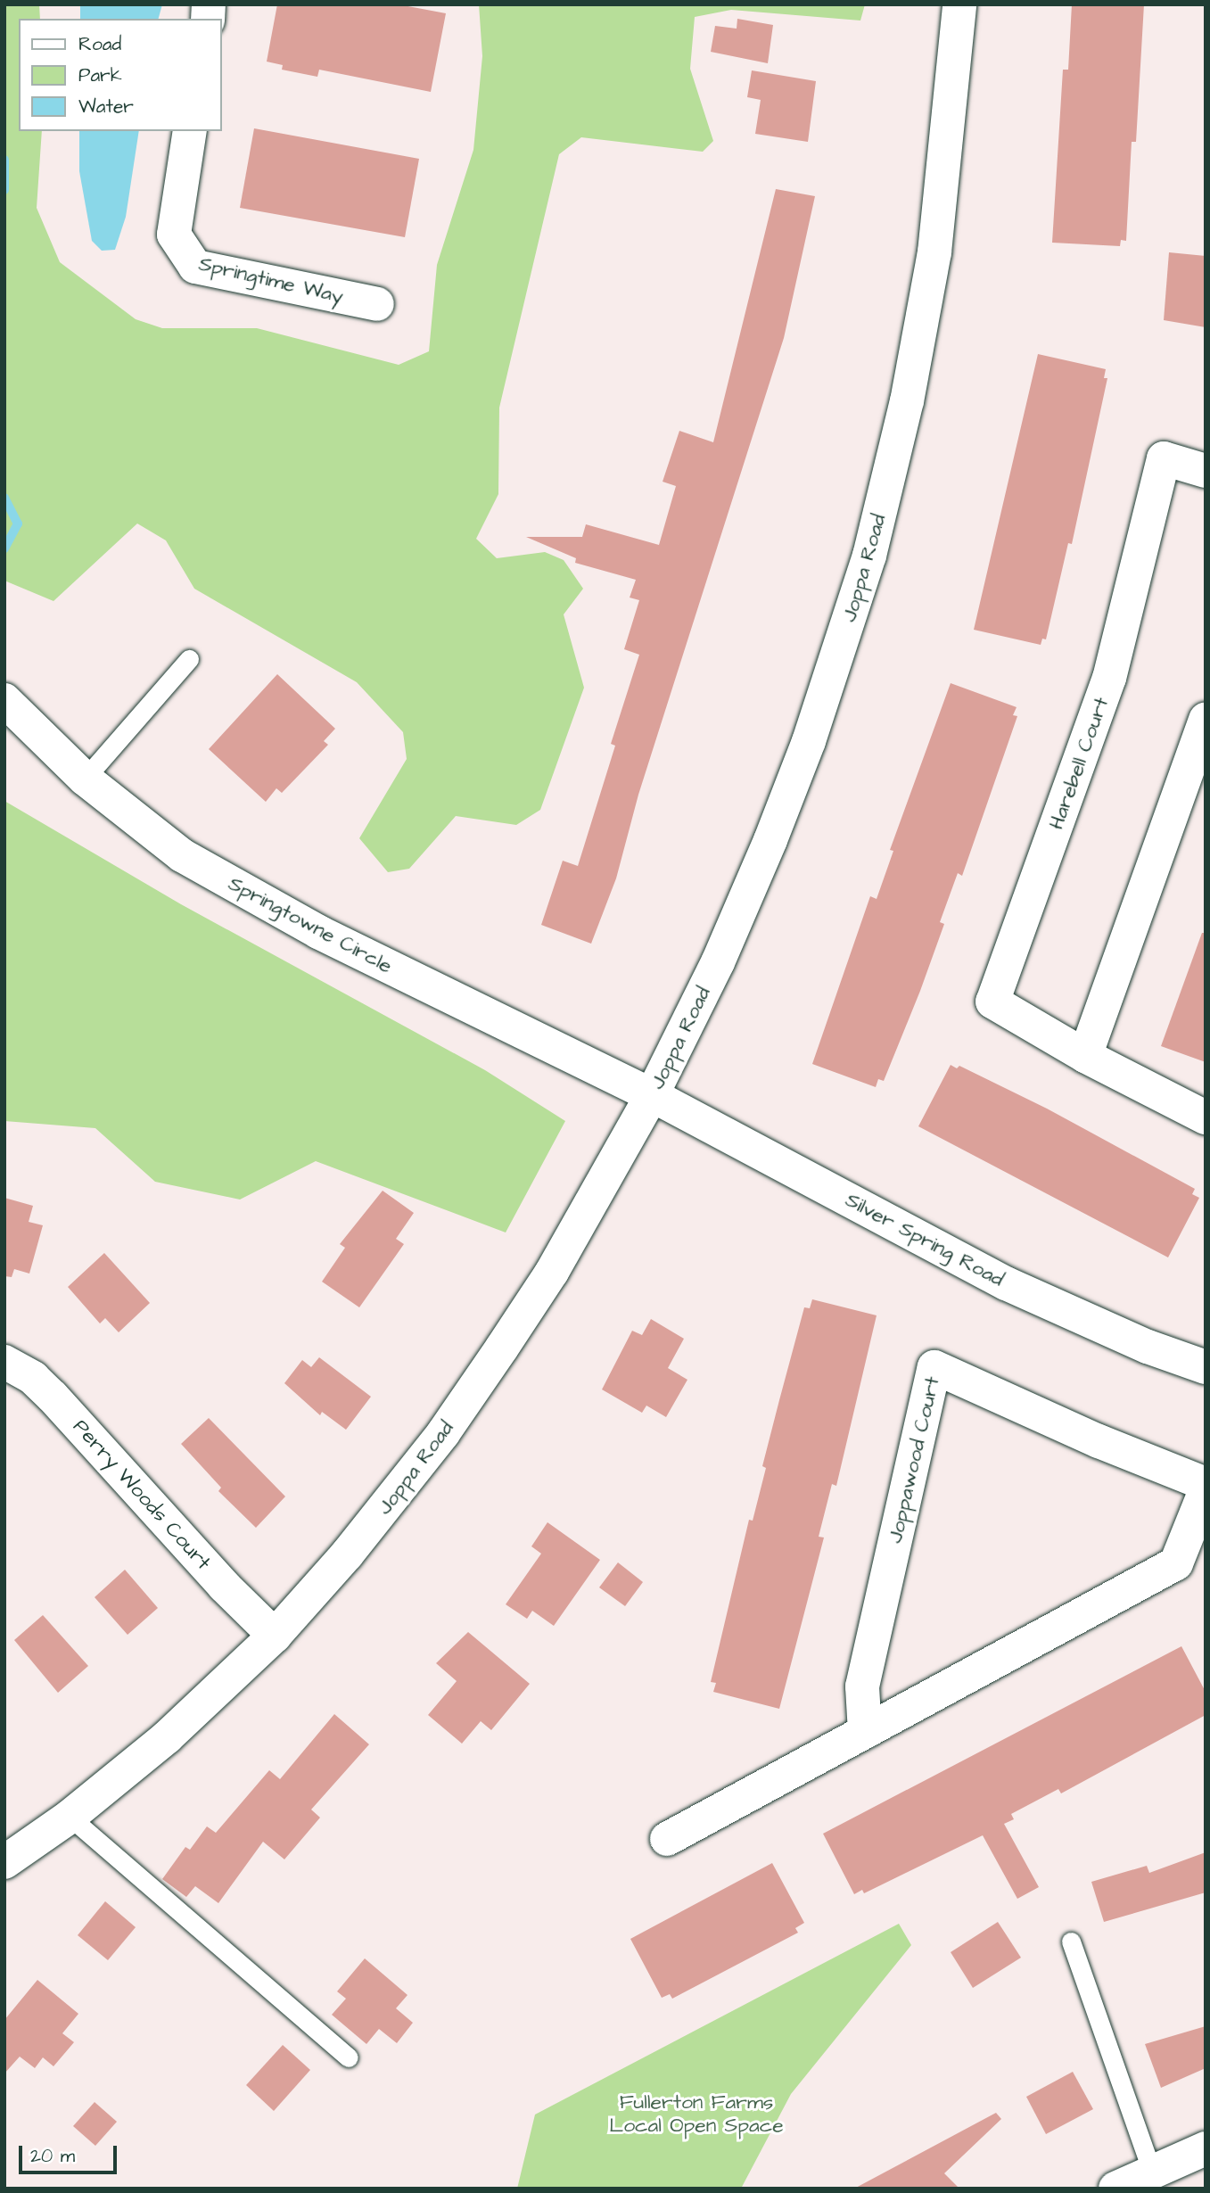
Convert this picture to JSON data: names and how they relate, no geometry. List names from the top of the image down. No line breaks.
{"streets":{"street":["Springtime Way","Joppa Road","Harebell Court","Springtowne Circle","Silver Spring Road","Joppawood Court","Perry Woods Court"]},"crossings":[["Joppa Road","Springtowne Circle"],["Joppa Road","Silver Spring Road"],["Joppa Road","Perry Woods Court"],["Springtowne Circle","Silver Spring Road"]],"parks":["Fullerton Farms Local Open Space"],"legend":["Road","Park","Water"],"scale_bar":"20 m"}
